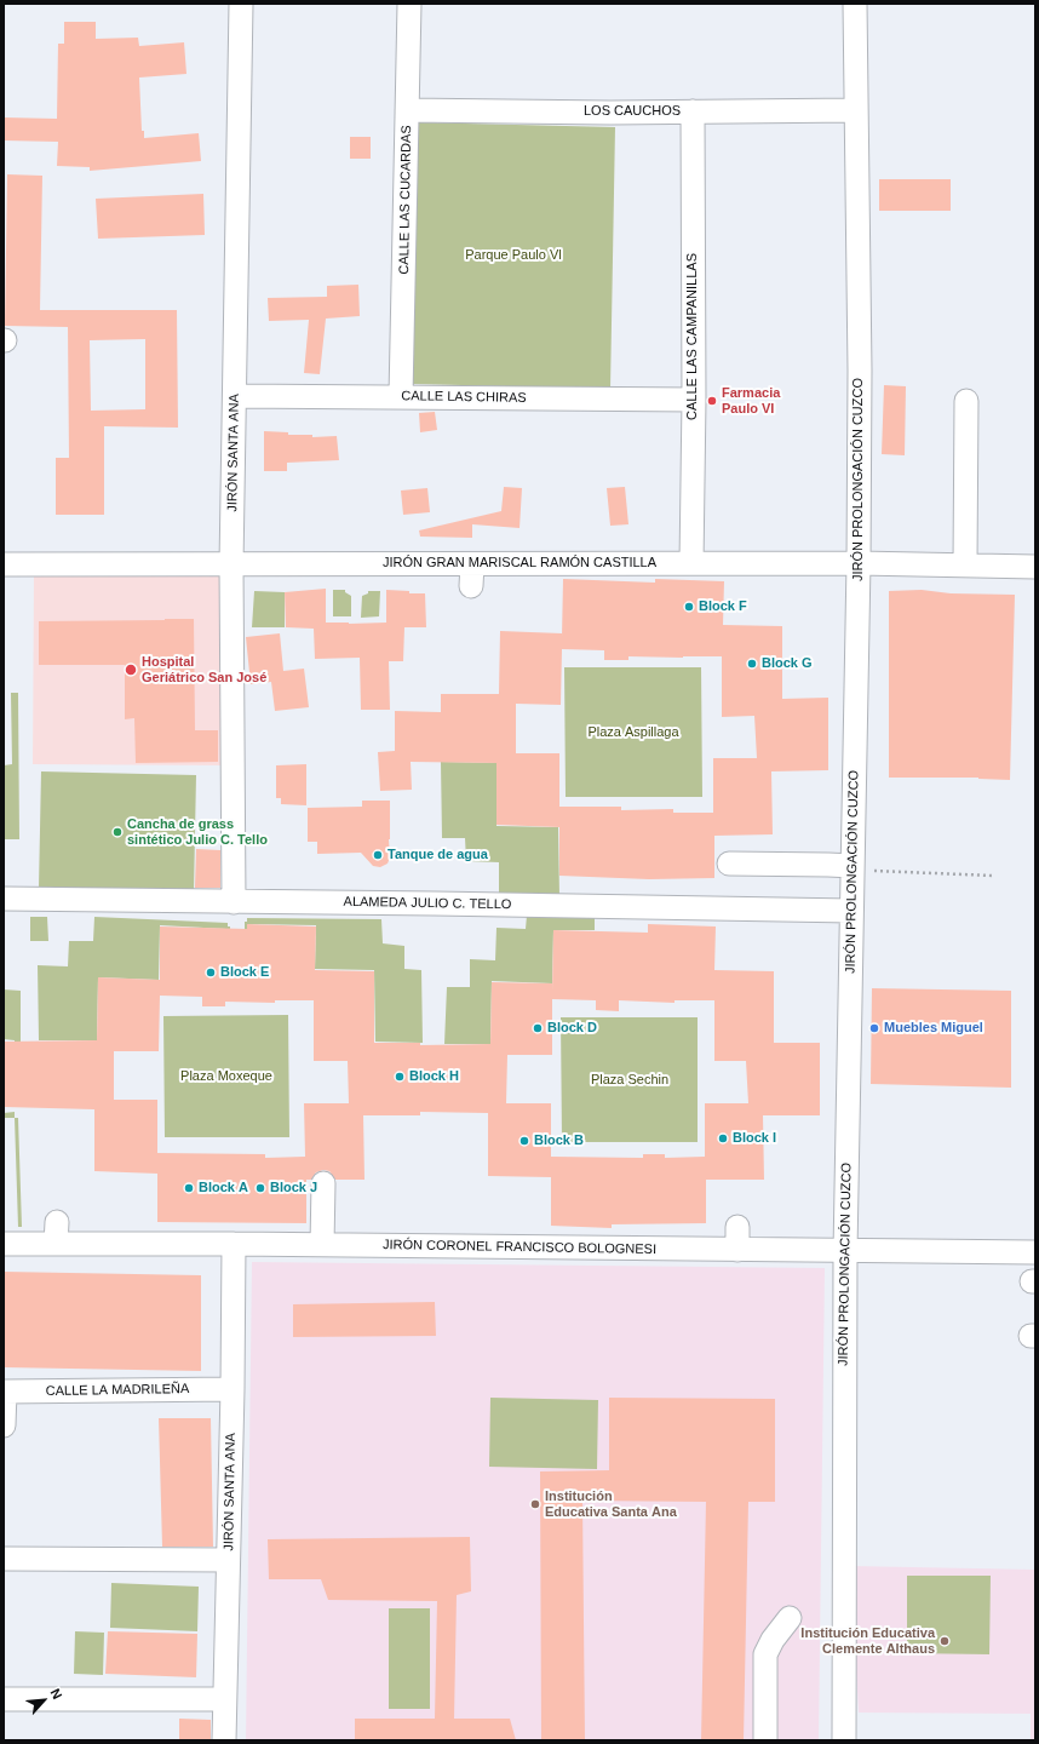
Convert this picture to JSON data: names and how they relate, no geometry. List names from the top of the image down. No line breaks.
{"streets":{"street":["LOS CAUCHOS","CALLE LAS CUCARDAS","CALLE LAS CAMPANILLAS","CALLE LAS CHIRAS","JIRÓN SANTA ANA","JIRÓN PROLONGACIÓN CUZCO","JIRÓN GRAN MARISCAL RAMÓN CASTILLA","ALAMEDA JULIO C. TELLO","JIRÓN CORONEL FRANCISCO BOLOGNESI","CALLE LA MADRILEÑA"]},"crossings":[["LOS CAUCHOS","CALLE LAS CUCARDAS"],["LOS CAUCHOS","CALLE LAS CAMPANILLAS"],["LOS CAUCHOS","JIRÓN PROLONGACIÓN CUZCO"],["CALLE LAS CUCARDAS","CALLE LAS CHIRAS"],["CALLE LAS CAMPANILLAS","CALLE LAS CHIRAS"],["CALLE LAS CAMPANILLAS","JIRÓN GRAN MARISCAL RAMÓN CASTILLA"],["CALLE LAS CHIRAS","JIRÓN SANTA ANA"],["JIRÓN SANTA ANA","JIRÓN GRAN MARISCAL RAMÓN CASTILLA"],["JIRÓN SANTA ANA","ALAMEDA JULIO C. TELLO"],["JIRÓN SANTA ANA","JIRÓN CORONEL FRANCISCO BOLOGNESI"],["JIRÓN SANTA ANA","CALLE LA MADRILEÑA"],["JIRÓN PROLONGACIÓN CUZCO","JIRÓN GRAN MARISCAL RAMÓN CASTILLA"],["JIRÓN PROLONGACIÓN CUZCO","ALAMEDA JULIO C. TELLO"],["JIRÓN PROLONGACIÓN CUZCO","JIRÓN CORONEL FRANCISCO BOLOGNESI"]],"parks":["Parque Paulo Vl","Plaza Aspillaga","Plaza Moxeque","Plaza Sechin"],"places":["Farmacia Paulo VI","Block F","Block G","Hospital Geriátrico San José","Cancha de grass sintético Julio C. Tello","Tanque de agua","Block E","Block D","Muebles Miguel","Block H","Block I","Block B","Block A","Block J","Institución Educativa Santa Ana","Institución Educativa Clemente Althaus"],"north":"top right"}
